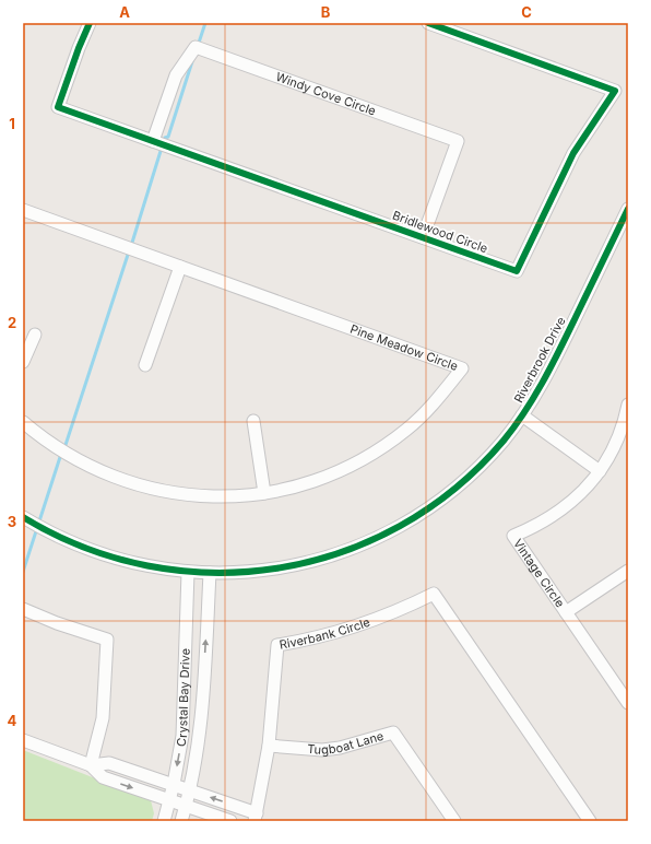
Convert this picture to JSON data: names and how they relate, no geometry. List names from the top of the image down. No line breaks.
{"streets":{"street":["Windy Cove Circle","Bridlewood Circle","Pine Meadow Circle","Riverbrook Drive","Vintage Circle","Riverbank Circle","Crystal Bay Drive","Tugboat Lane"]},"crossings":[["Windy Cove Circle","Bridlewood Circle"],["Riverbrook Drive","Crystal Bay Drive"],["Riverbank Circle","Crystal Bay Drive"],["Riverbank Circle","Tugboat Lane"]],"grid":{"columns":["A","B","C"],"rows":["1","2","3","4"]}}
